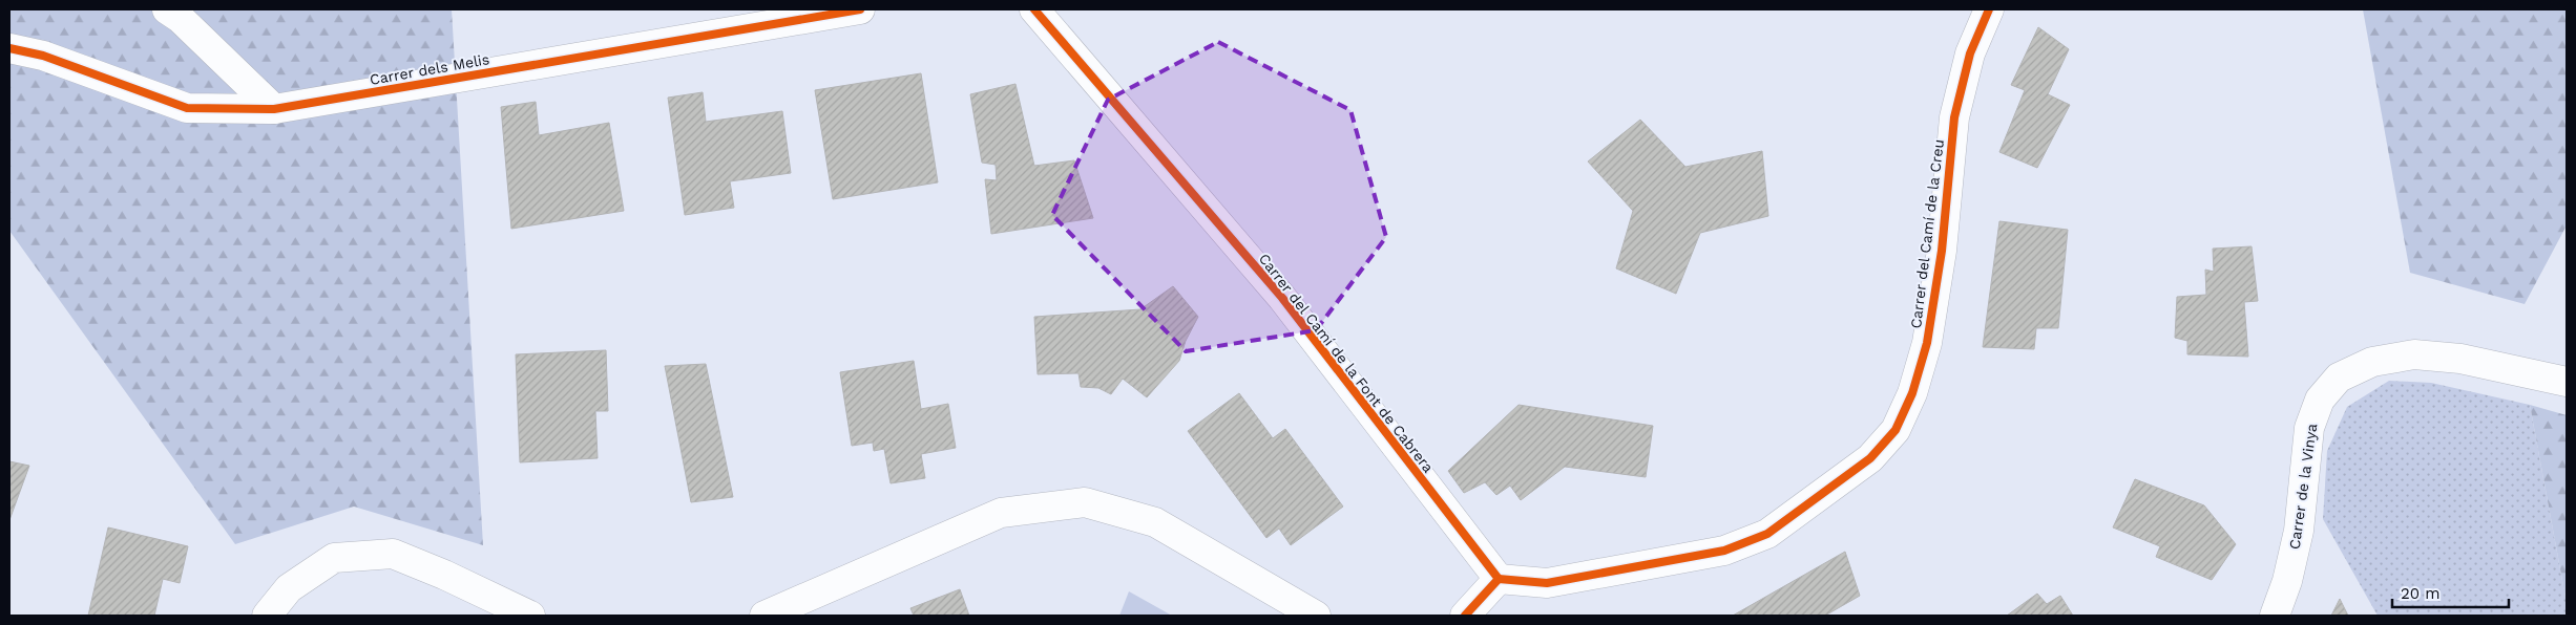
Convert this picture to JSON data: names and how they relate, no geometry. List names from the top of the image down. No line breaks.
{"streets":{"street":["Carrer dels Melis","Carrer del Camí de la Creu","Carrer del Camí de la Font de Cabrera","Carrer de la Vinya"]},"crossings":[["Carrer del Camí de la Creu","Carrer del Camí de la Font de Cabrera"]],"scale_bar":"20 m"}
